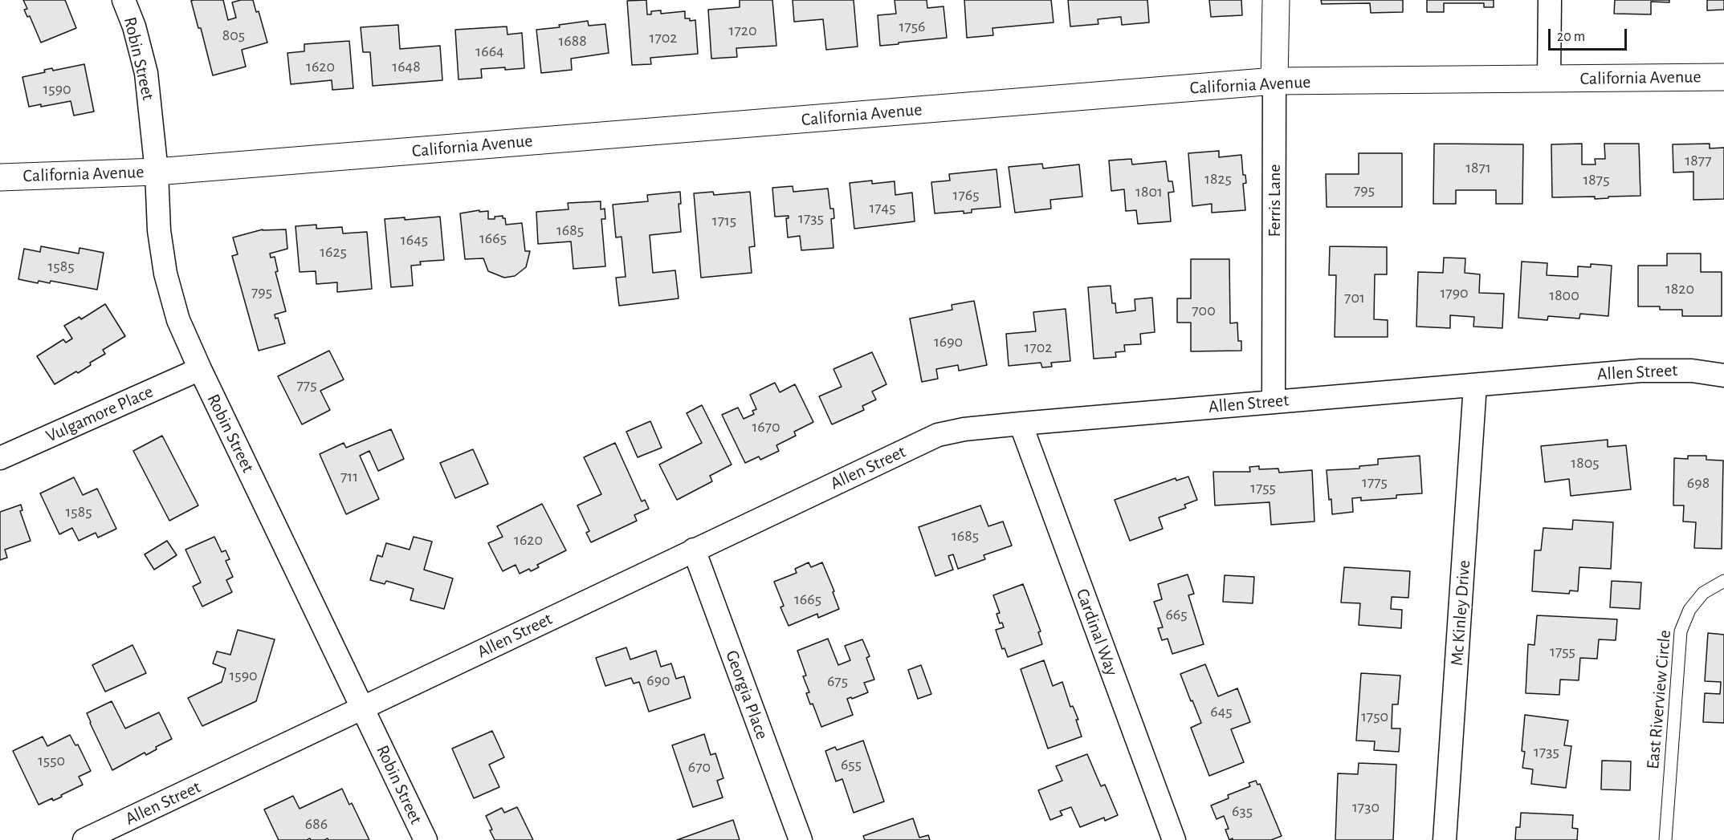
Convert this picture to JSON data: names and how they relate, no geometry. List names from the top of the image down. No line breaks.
{"streets":{"street":["Robin Street","California Avenue","Ferris Lane","Allen Street","Vulgamore Place","Mc Kinley Drive","Cardinal Way","Georgia Place"],"lane":["East Riverview Circle"]},"crossings":[["Robin Street","California Avenue"],["Robin Street","Allen Street"],["Robin Street","Vulgamore Place"],["California Avenue","Ferris Lane"],["Ferris Lane","Allen Street"],["Allen Street","Mc Kinley Drive"],["Allen Street","Cardinal Way"],["Allen Street","Georgia Place"]],"house_numbers":["1756","1720","805","1702","1688","1664","1620","1648","1590","1877","1871","1825","1875","795","1801","1765","1745","1735","1715","1685","1665","1645","1625","1585","1820","795","1790","1800","701","700","1690","1702","775","1670","1805","711","1775","698","1755","1585","1685","1620","1665","665","1755","1590","690","675","645","1750","1735","1550","655","670","1730","635","686"],"scale_bar":"20 m"}
